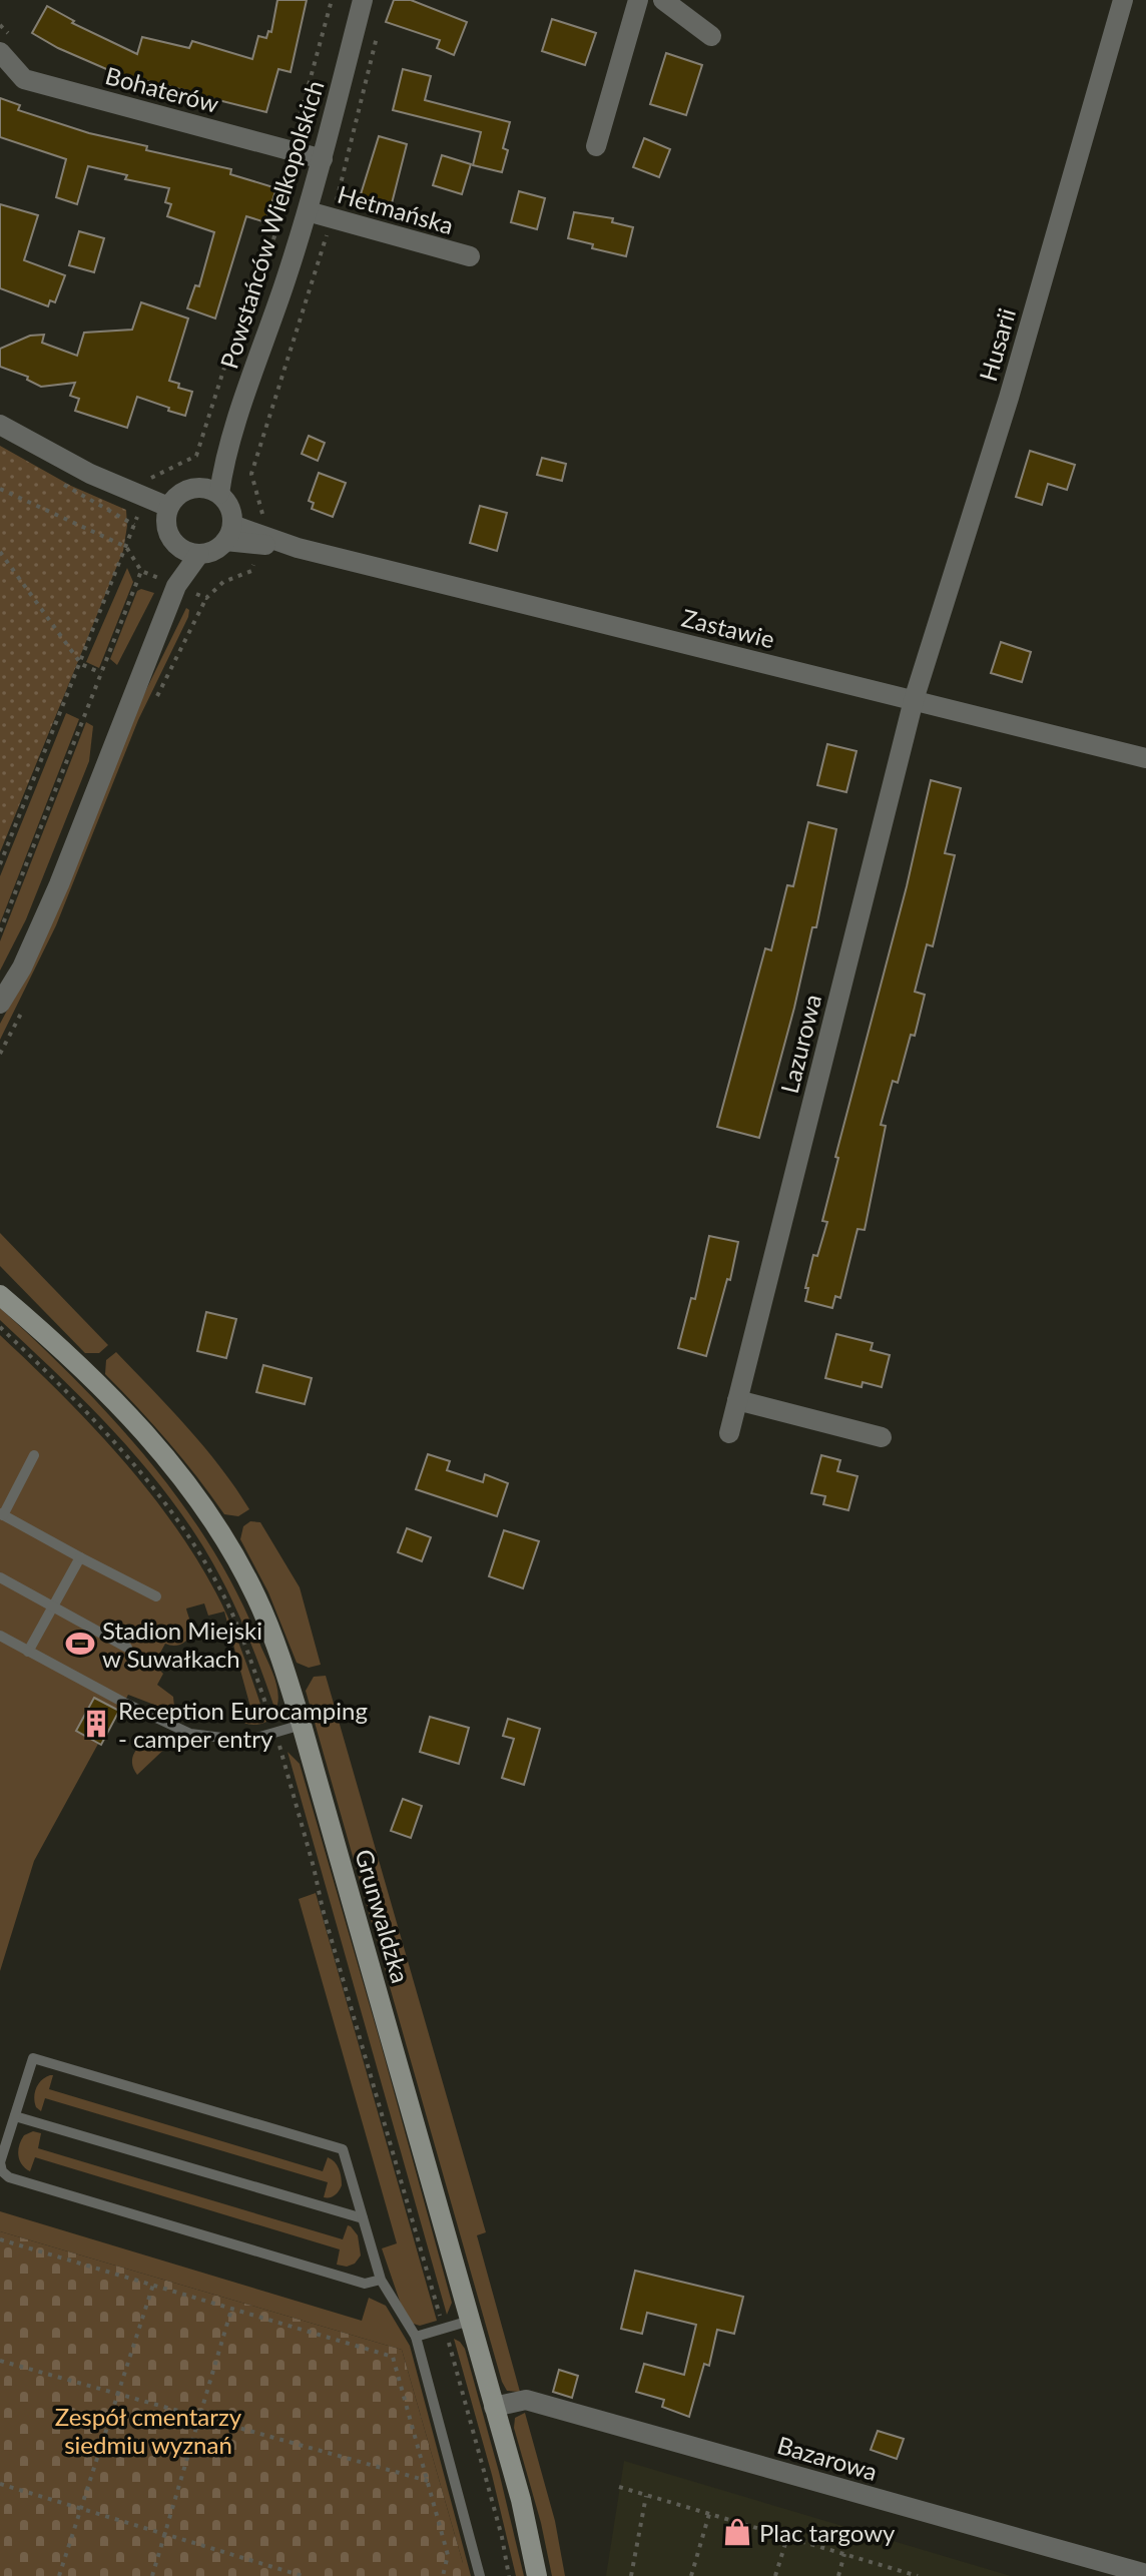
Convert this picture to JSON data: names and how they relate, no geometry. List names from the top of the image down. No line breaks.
{"streets":{"main road":["Grunwaldzka"],"street":["Bohaterów","Hetmańska","Powstańców Wielkopolskich","Husarii","Zastawie","Lazurowa","Bazarowa"]},"crossings":[["Bohaterów","Powstańców Wielkopolskich"],["Hetmańska","Powstańców Wielkopolskich"],["Powstańców Wielkopolskich","Zastawie"],["Husarii","Zastawie"],["Husarii","Lazurowa"],["Zastawie","Lazurowa"],["Grunwaldzka","Bazarowa"]],"parks":["Zespół cmentarzy siedmiu wyznań"],"places":{"sports":["Stadion Miejski w Suwałkach"],"building":["Reception Eurocamping - camper entry"],"shop":["Plac targowy"]}}
